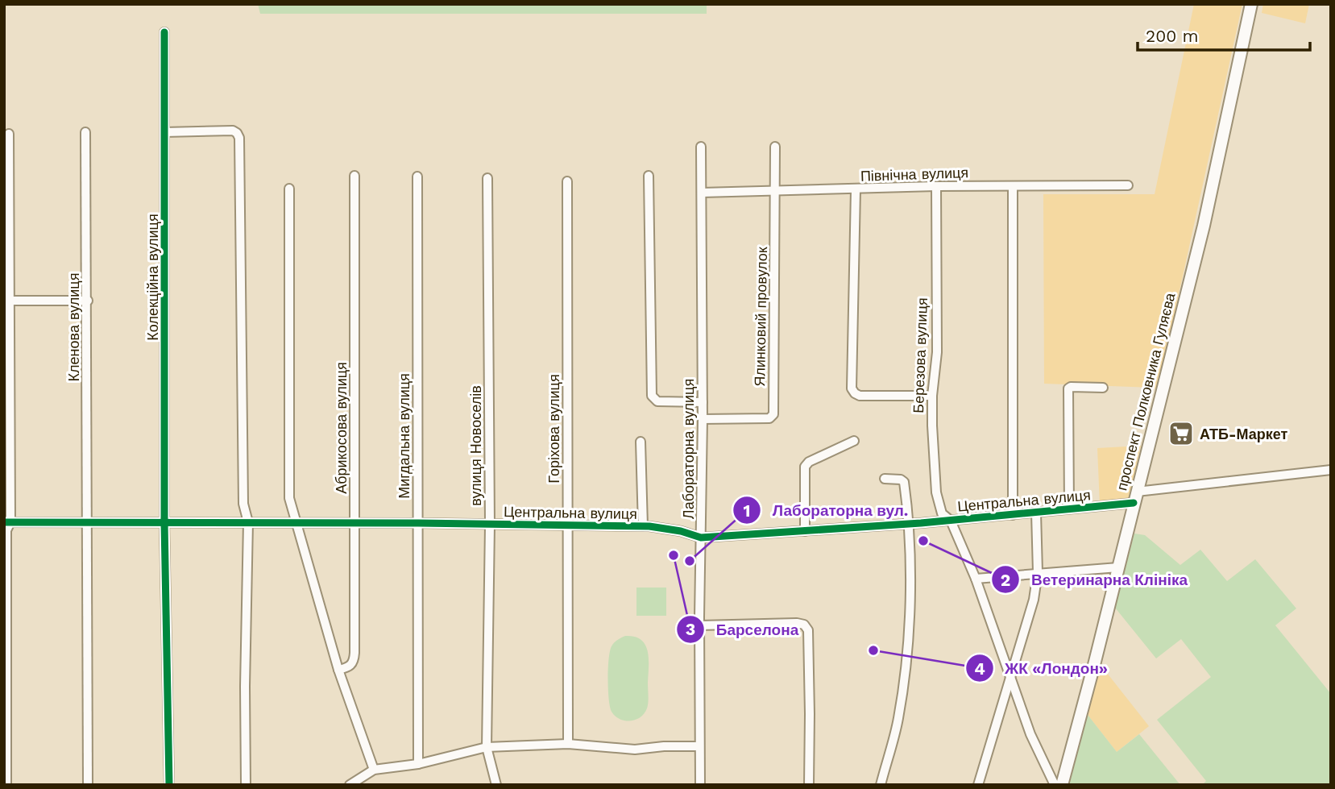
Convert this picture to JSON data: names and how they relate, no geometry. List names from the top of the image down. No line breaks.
{"streets":{"main road":["проспект Полковника Гуляєва"],"street":["Північна вулиця","Колекційна вулиця","Ялинковий провулок","Кленова вулиця","Березова вулиця","Абрикосова вулиця","Горіхова вулиця","Мигдальна вулиця","вулиця Новоселів","Лабораторна вулиця","Центральна вулиця"]},"crossings":[["Північна вулиця","Ялинковий провулок"],["Північна вулиця","Березова вулиця"],["Північна вулиця","Лабораторна вулиця"],["Колекційна вулиця","Центральна вулиця"],["Ялинковий провулок","Лабораторна вулиця"],["Кленова вулиця","Центральна вулиця"],["Березова вулиця","Центральна вулиця"],["проспект Полковника Гуляєва","Центральна вулиця"],["Абрикосова вулиця","Центральна вулиця"],["Горіхова вулиця","Центральна вулиця"],["Мигдальна вулиця","Центральна вулиця"],["вулиця Новоселів","Центральна вулиця"],["Лабораторна вулиця","Центральна вулиця"]],"places":{"supermarket":["АТБ-Маркет"],"other":["Ветеринарна Клініка","Барселона","Лабораторна вул.","ЖК «Лондон»"]},"scale_bar":"200 m"}
